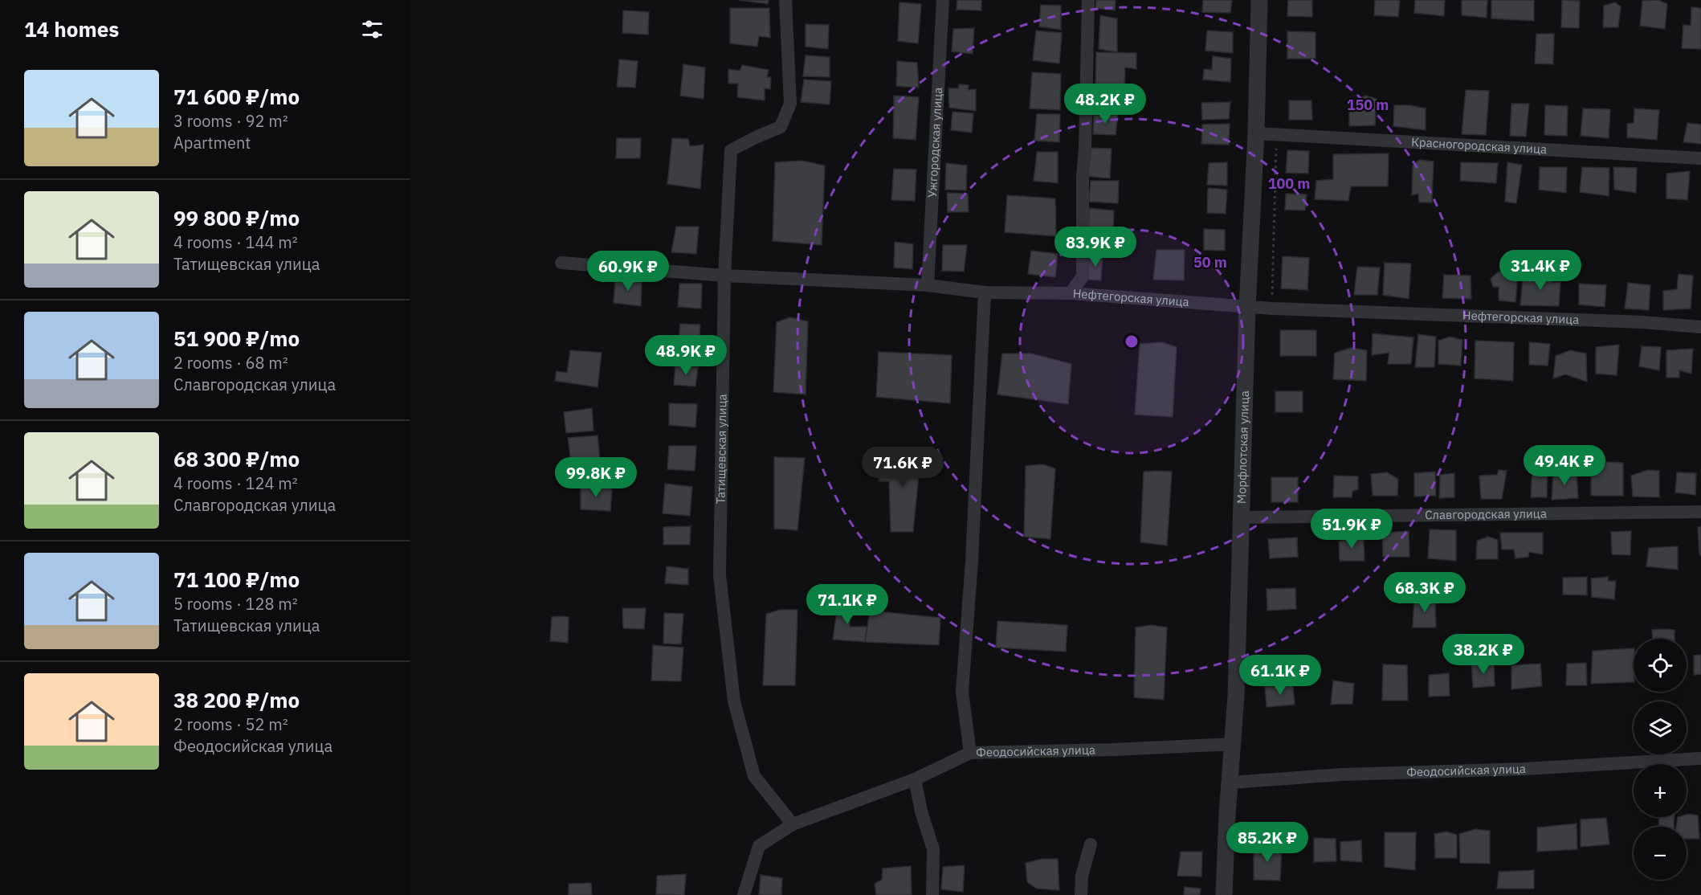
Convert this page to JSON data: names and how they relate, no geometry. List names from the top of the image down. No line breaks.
{"streets":{"street":["Ужгородская улица","Красногородская улица","Нефтегорская улица","Морфлотская улица","Татищевская улица","Славгородская улица","Феодосийская улица"]},"crossings":[["Ужгородская улица","Нефтегорская улица"],["Красногородская улица","Морфлотская улица"],["Нефтегорская улица","Морфлотская улица"],["Нефтегорская улица","Татищевская улица"],["Морфлотская улица","Славгородская улица"],["Морфлотская улица","Феодосийская улица"],["Татищевская улица","Феодосийская улица"]],"page":{"heading":"14 homes","list":[{"name":"71 600 ₽/mo","note":"3 rooms · 92 m² · Apartment"},{"name":"99 800 ₽/mo","note":"4 rooms · 144 m² · Татищевская улица"},{"name":"51 900 ₽/mo","note":"2 rooms · 68 m² · Славгородская улица"},{"name":"68 300 ₽/mo","note":"4 rooms · 124 m² · Славгородская улица"},{"name":"71 100 ₽/mo","note":"5 rooms · 128 m² · Татищевская улица"},{"name":"38 200 ₽/mo","note":"2 rooms · 52 m² · Феодосийская улица"}],"price":["48.2K ₽","83.9K ₽","31.4K ₽","60.9K ₽","48.9K ₽","49.4K ₽","71.6K ₽","99.8K ₽","51.9K ₽","68.3K ₽","71.1K ₽","38.2K ₽","61.1K ₽","85.2K ₽"],"map_buttons":["+","−"]},"rings":["150 m","100 m","50 m"]}
